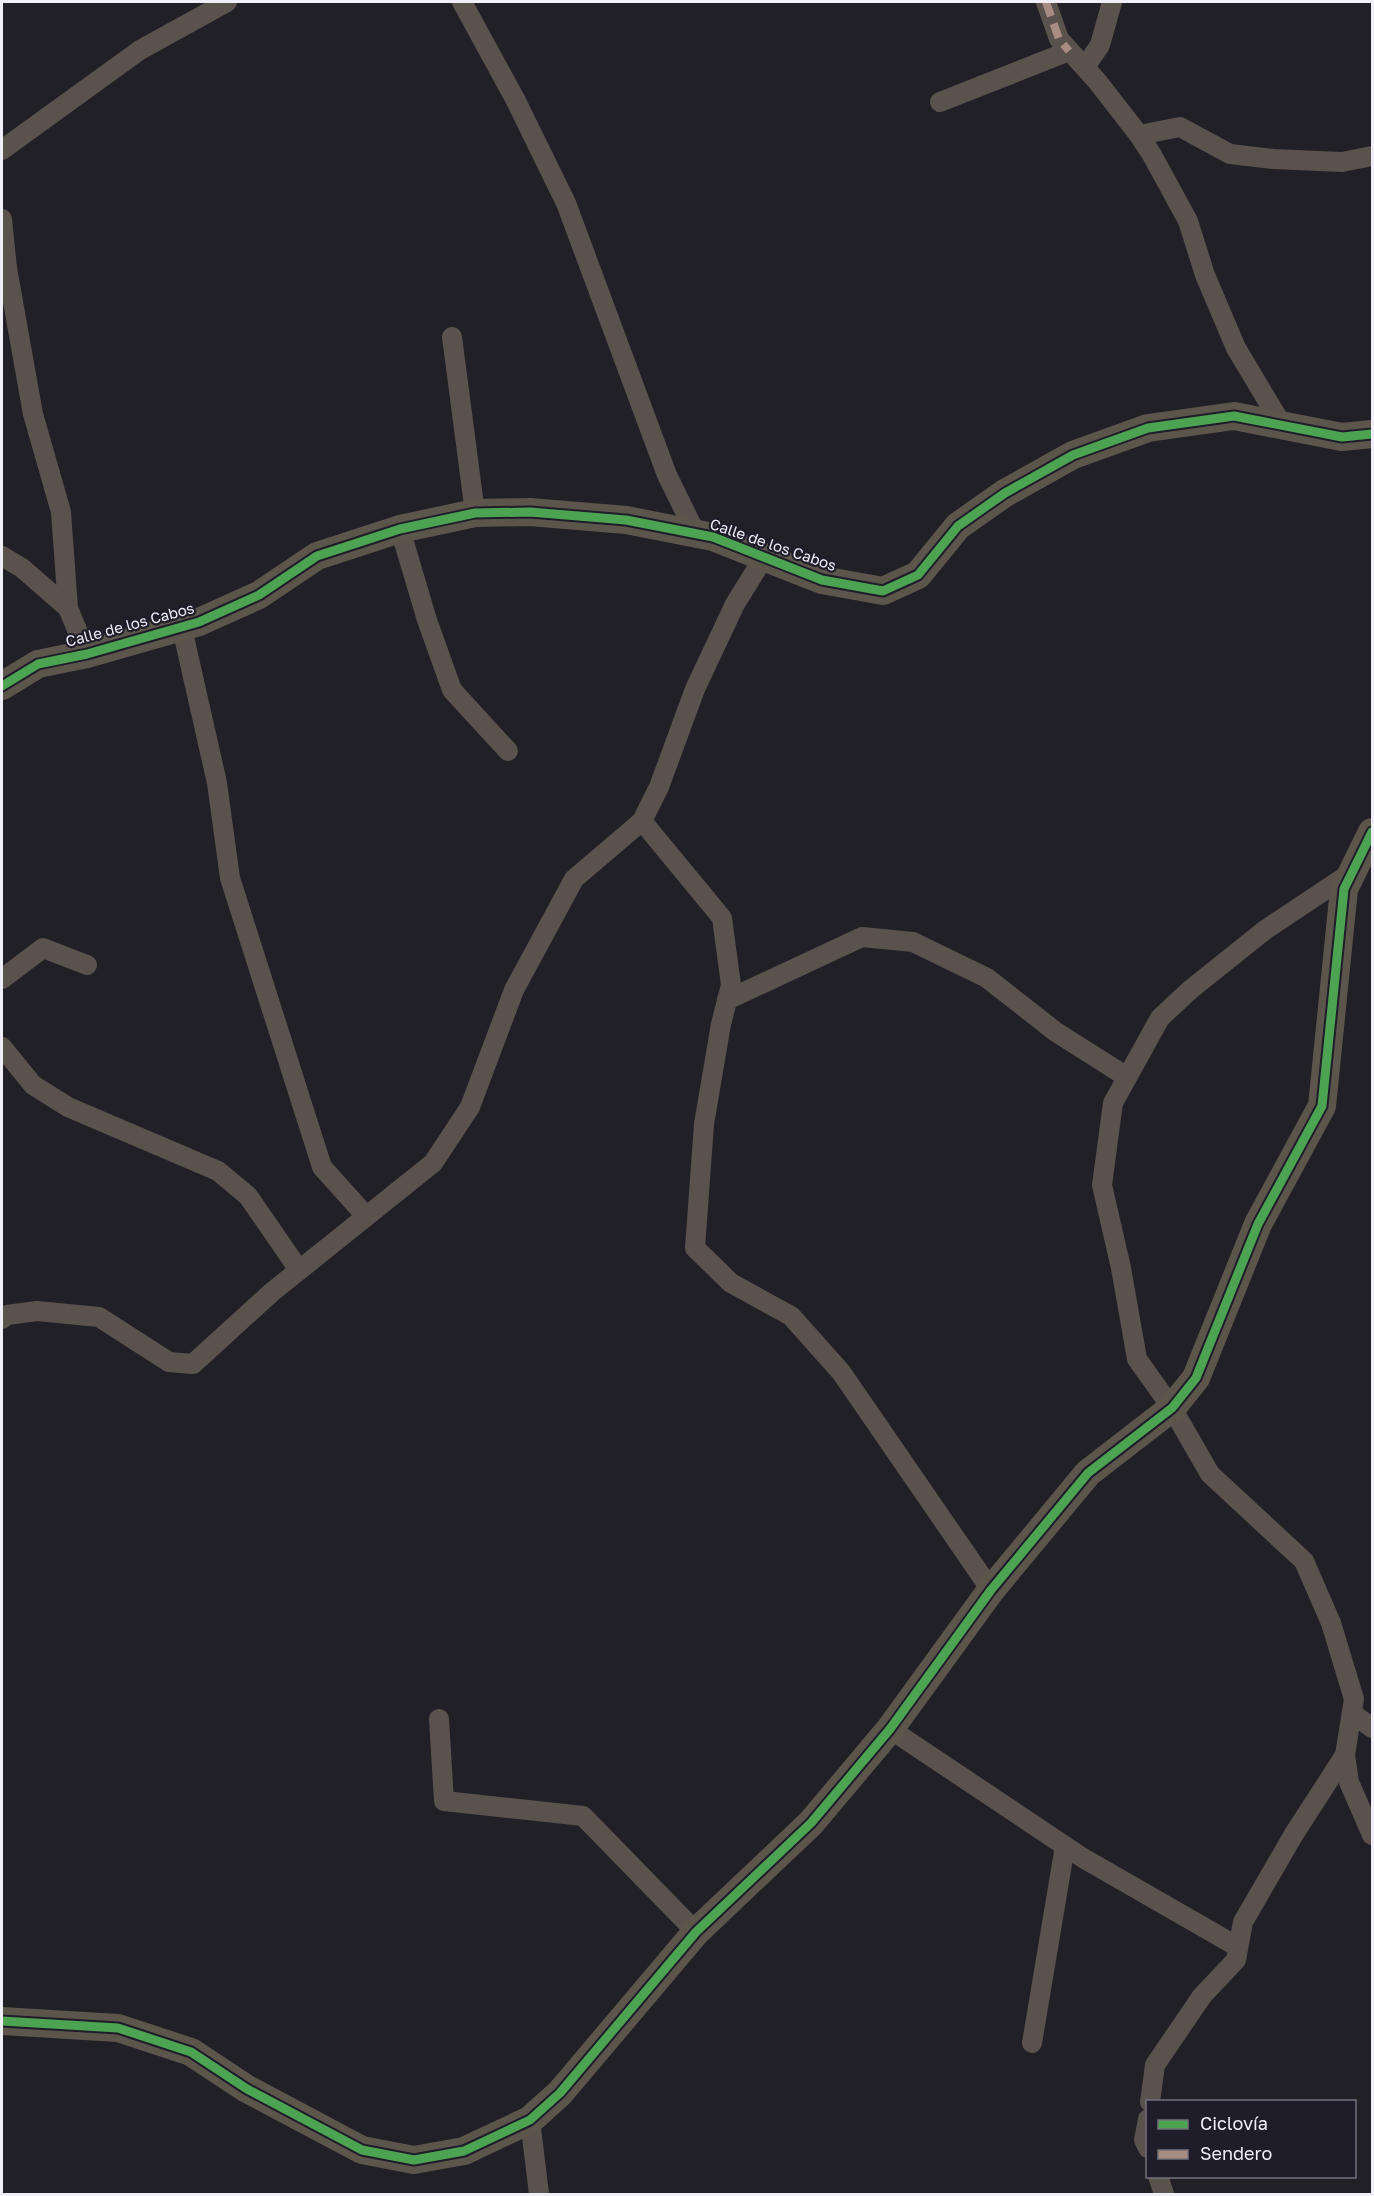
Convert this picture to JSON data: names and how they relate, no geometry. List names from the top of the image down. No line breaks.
{"streets":{"street":["Calle de los Cabos"]},"legend":["Ciclovía","Sendero"]}
